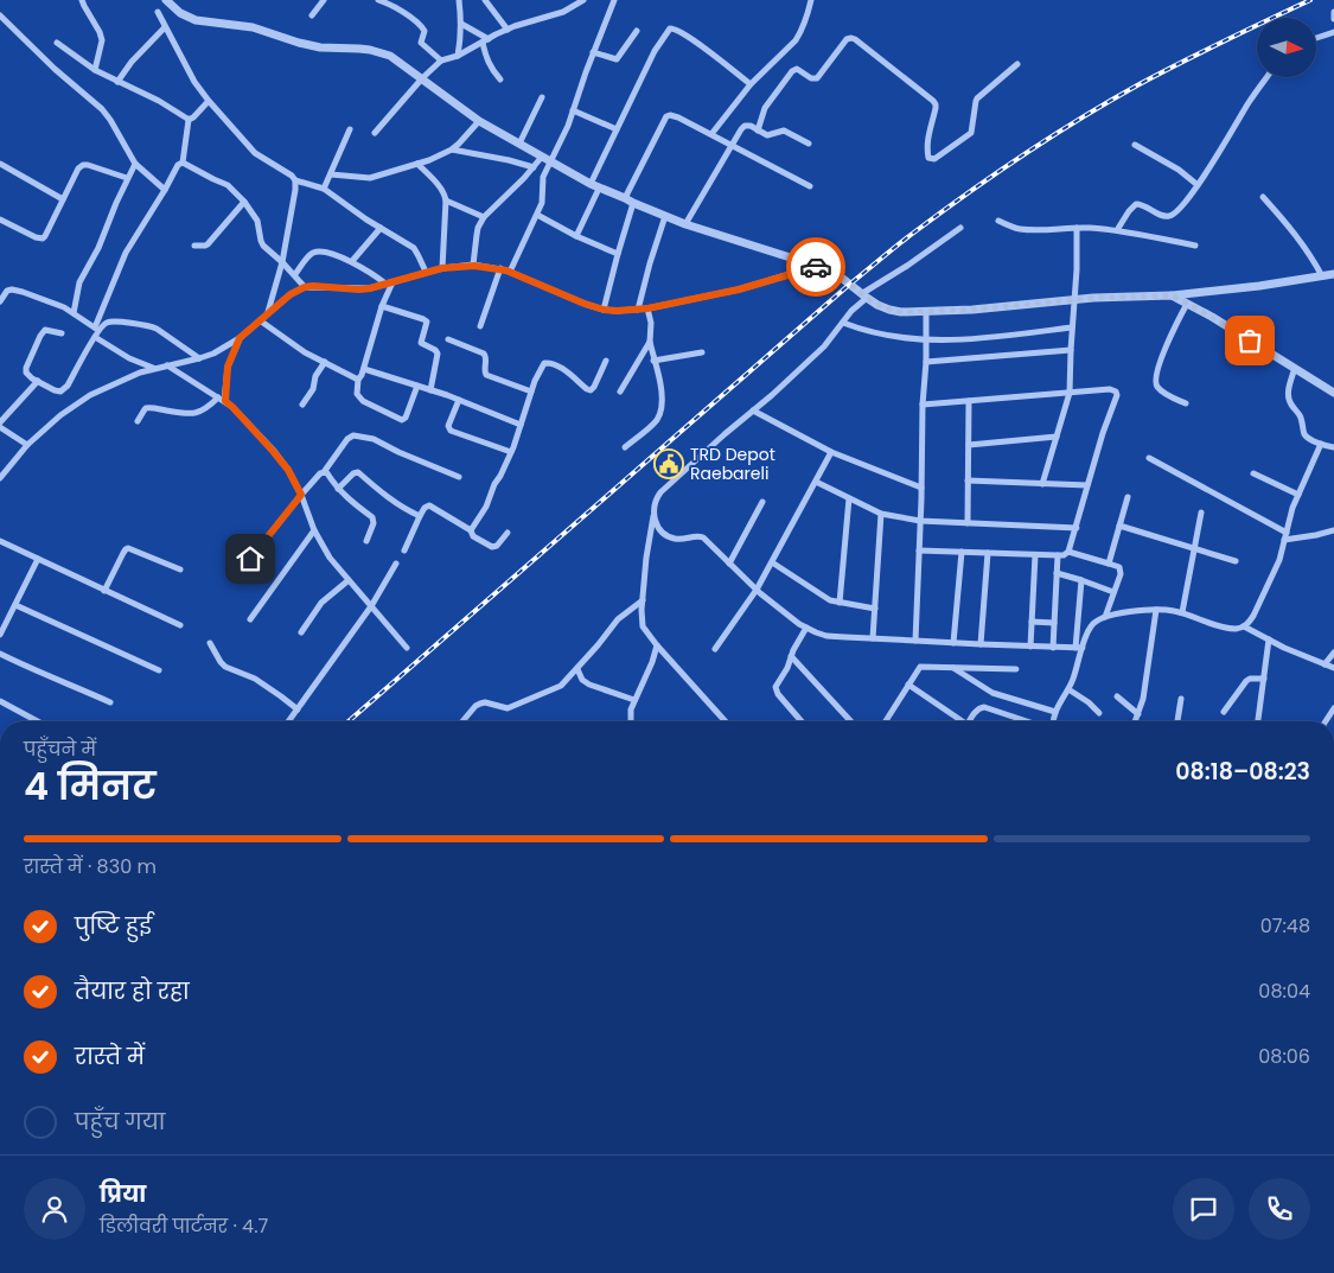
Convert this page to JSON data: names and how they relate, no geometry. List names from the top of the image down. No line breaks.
{"places":{"public building":["TRD Depot Raebareli"]},"north":"right","page":{"heading":["4 मिनट","पहुँचने में","08:18–08:23"],"panel":["प्रिया","डिलीवरी पार्टनर · 4.7"],"bar":"रास्ते में · 830 m","list":[["पुष्टि हुई","07:48"],["तैयार हो रहा","08:04"],["रास्ते में","08:06"],"पहुँच गया"]}}
